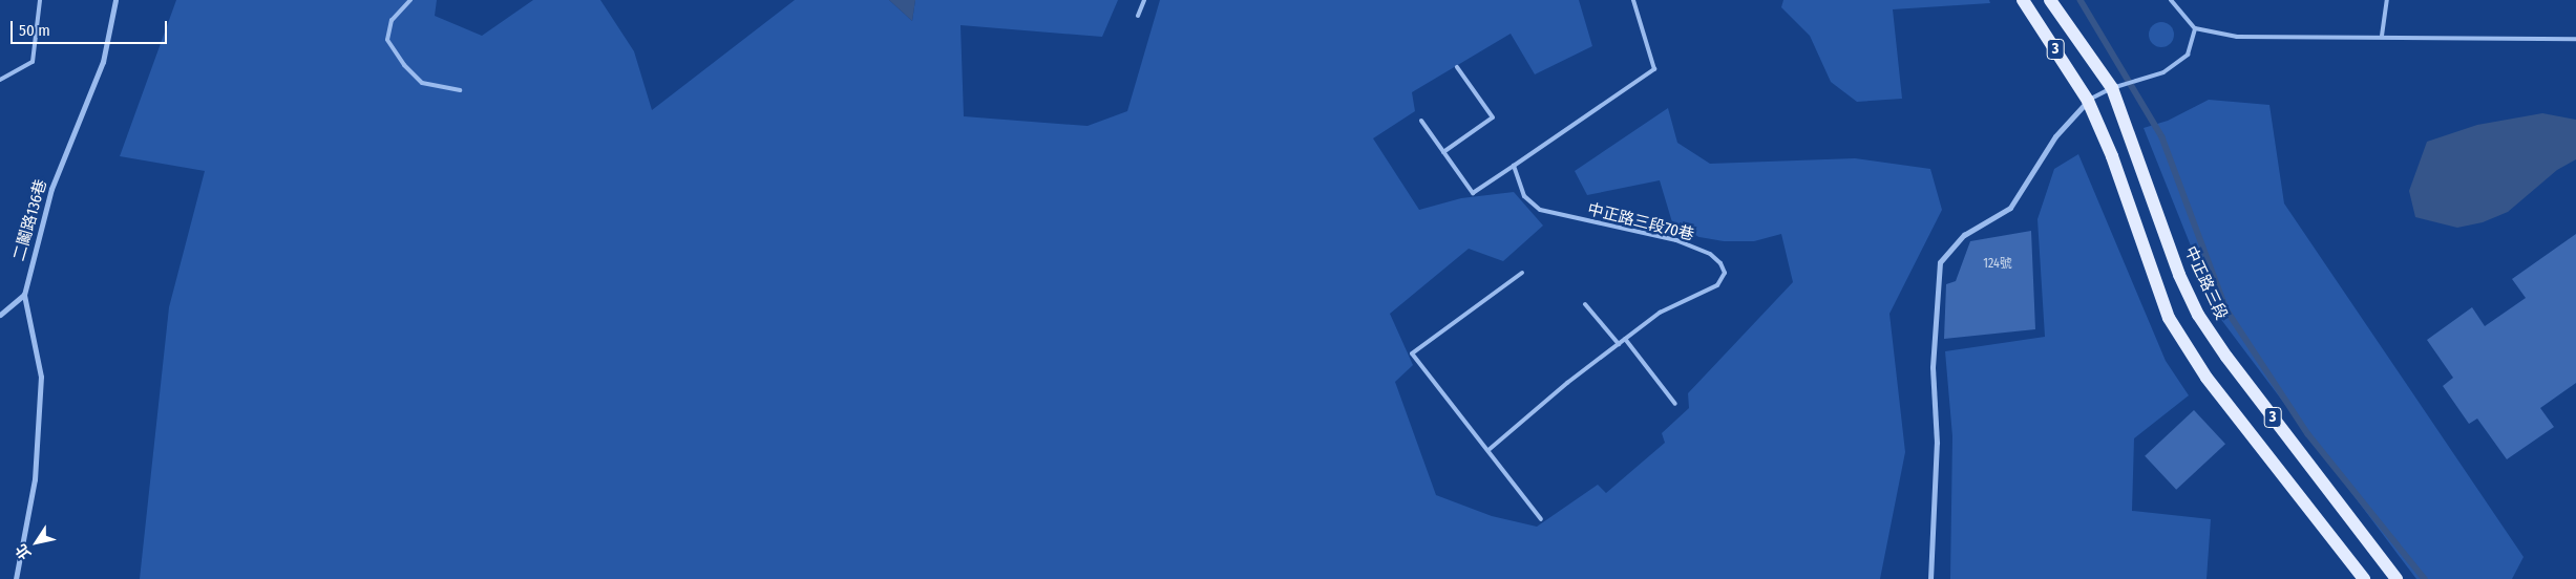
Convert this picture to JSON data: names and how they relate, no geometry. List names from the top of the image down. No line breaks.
{"streets":{"main road":["3","中正路三段"],"street":["二鬮路136巷"],"lane":["中正路三段70巷"]},"house_numbers":["124號"],"scale_bar":"50 m","north":"bottom left"}
